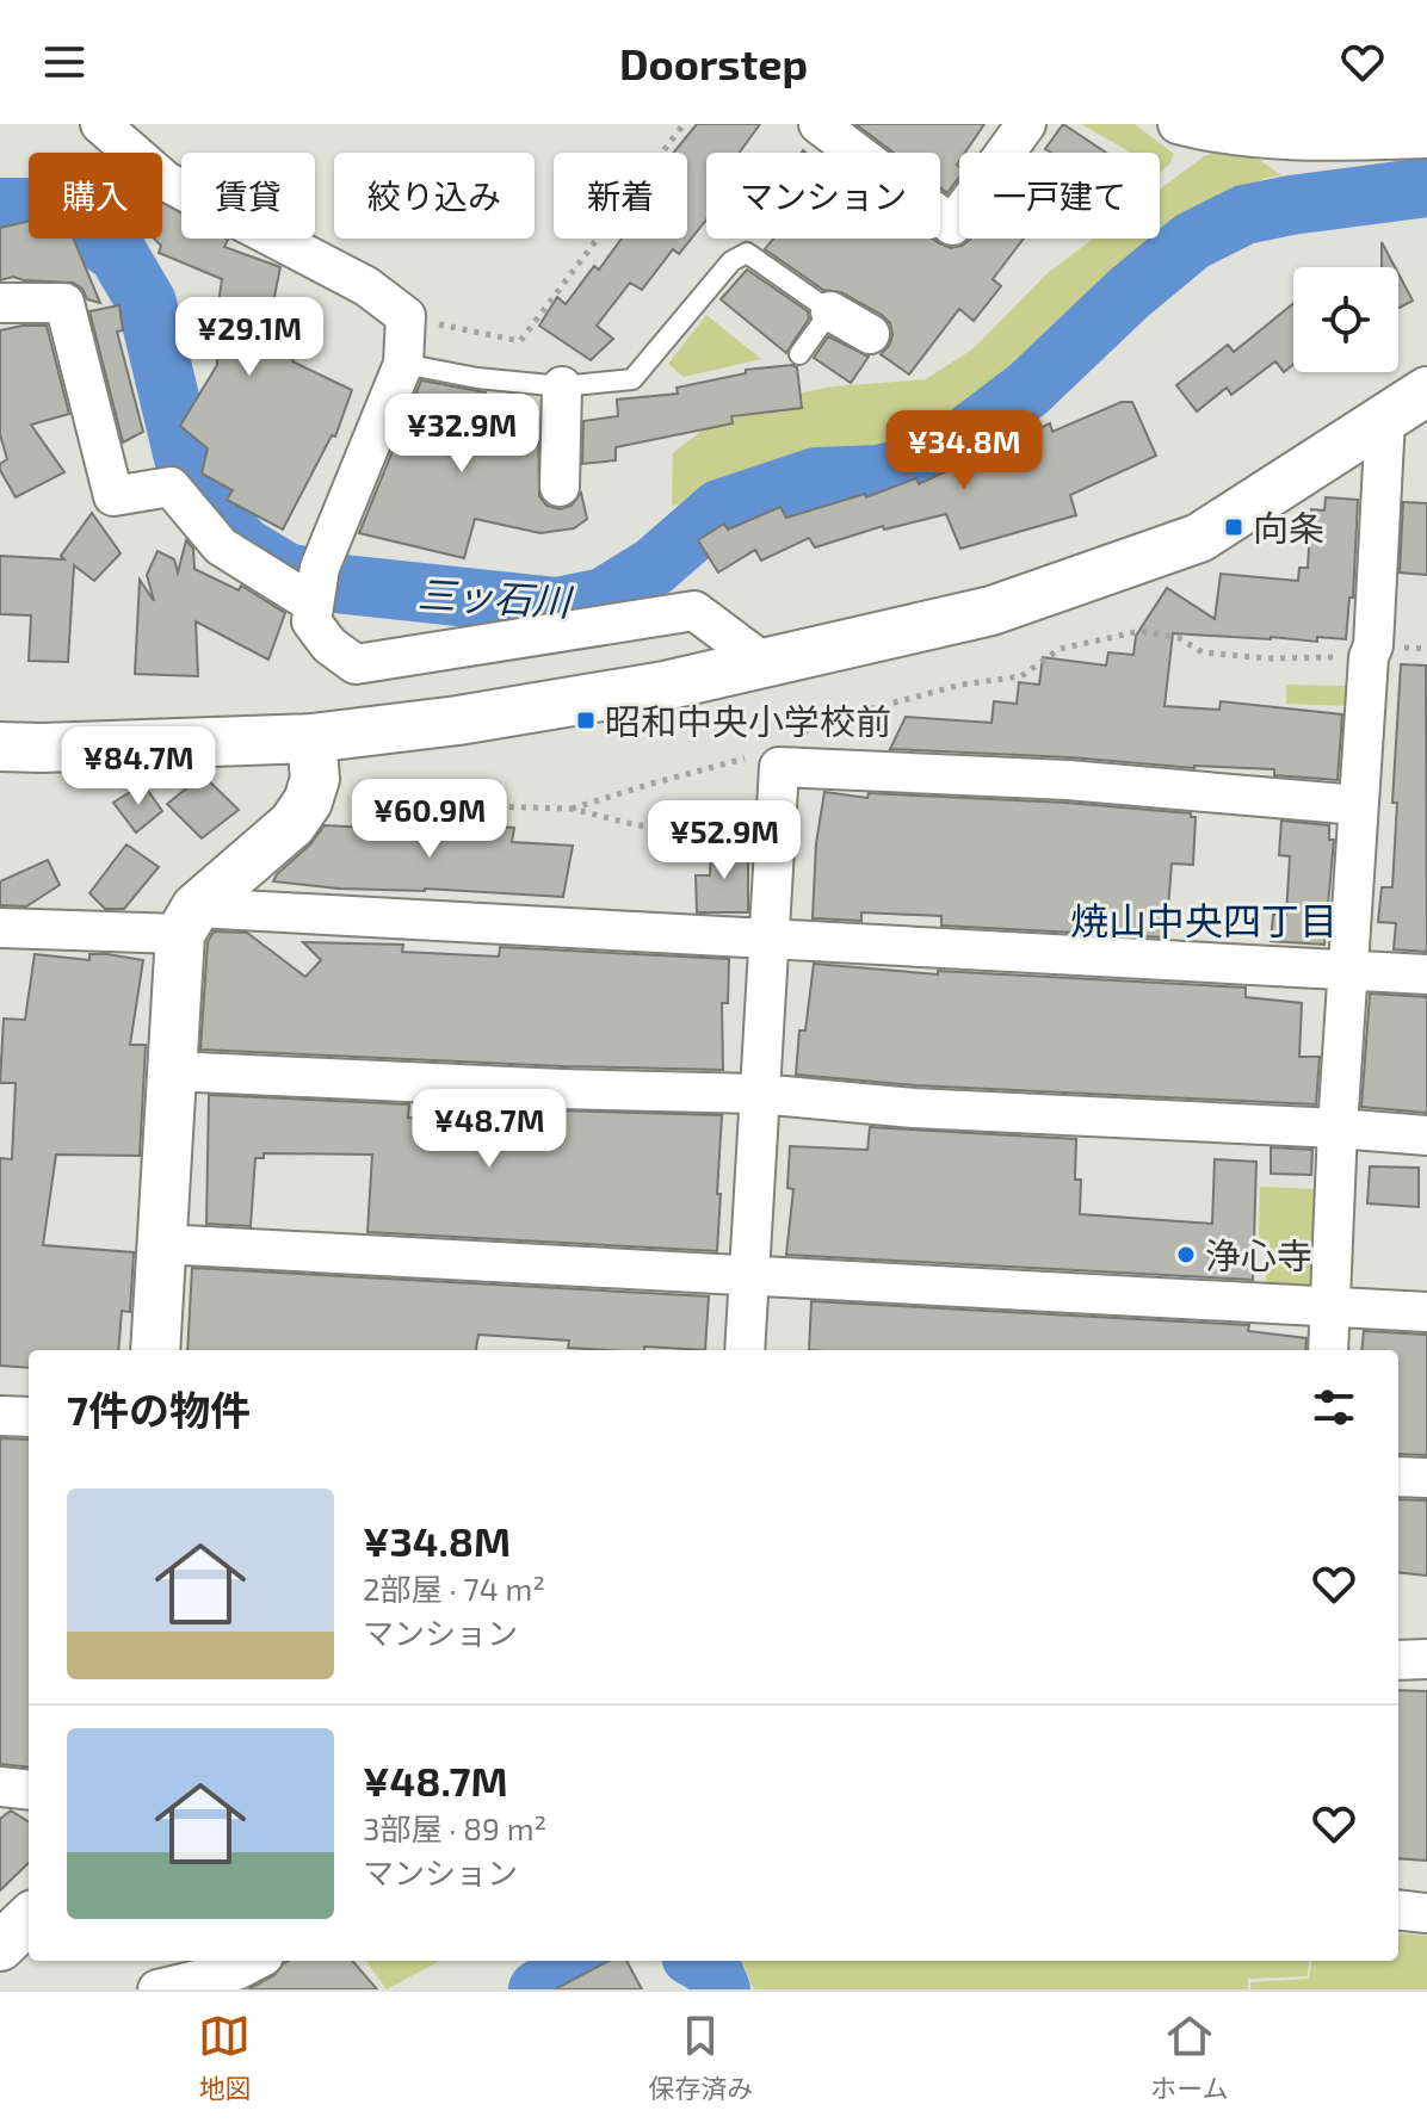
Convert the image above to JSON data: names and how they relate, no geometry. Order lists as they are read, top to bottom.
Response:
{
  "districts": ["焼山中央四丁目"],
  "water": ["三ッ石川"],
  "places": {
    "transit": ["向条", "昭和中央小学校前"],
    "other": ["浄心寺"]
  },
  "page": {
    "header": "Doorstep",
    "chip": [
      "購入",
      "賃貸",
      "絞り込み",
      "新着",
      "マンション",
      "一戸建て"
    ],
    "price": [
      "¥29.1M",
      "¥32.9M",
      "¥34.8M",
      "¥84.7M",
      "¥60.9M",
      "¥52.9M",
      "¥48.7M"
    ],
    "heading": "7件の物件",
    "list": [
      {
        "name": "¥34.8M",
        "note": "2部屋 · 74 m² · マンション"
      },
      {
        "name": "¥48.7M",
        "note": "3部屋 · 89 m² · マンション"
      }
    ],
    "tabs": ["地図", "保存済み", "ホーム"]
  }
}
